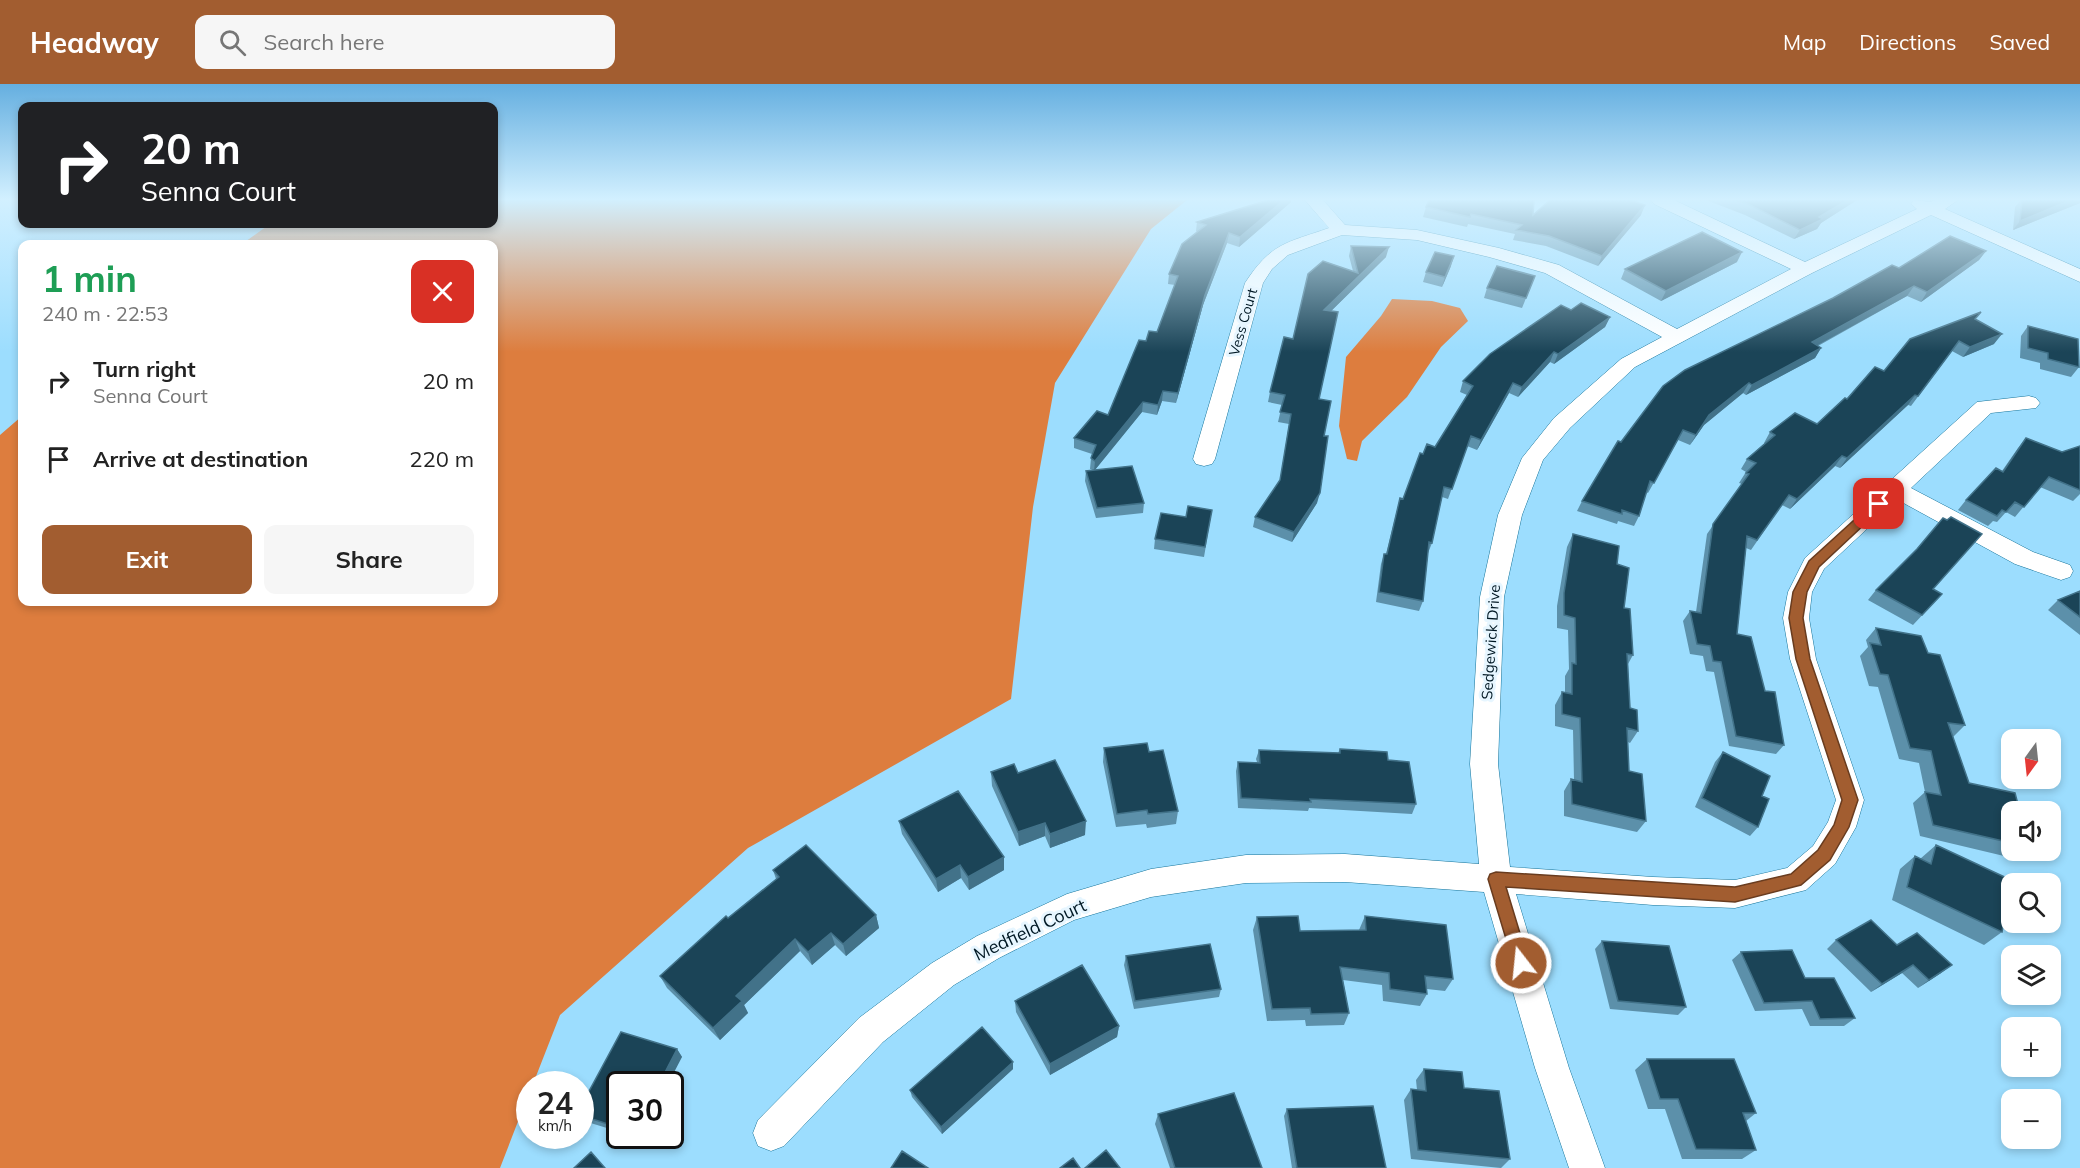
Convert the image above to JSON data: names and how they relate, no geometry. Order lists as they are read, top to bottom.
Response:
{
  "streets": {
    "street": ["Vess Court", "Sedgewick Drive", "Medfield Court"]
  },
  "crossings": [
    ["Vess Court", "Sedgewick Drive"],
    ["Sedgewick Drive", "Medfield Court"]
  ],
  "north": "bottom",
  "page": {
    "header": "Headway",
    "search": "Search here",
    "nav": ["Map", "Directions", "Saved"],
    "turn": ["20 m", "Senna Court"],
    "heading": ["1 min", "240 m · 22:53"],
    "list": [
      {
        "name": "Turn right",
        "note": "Senna Court",
        "value": "20 m"
      },
      {
        "name": "Arrive at destination",
        "value": "220 m"
      }
    ],
    "buttons": ["Exit", "Share"],
    "map_buttons": ["+", "−"],
    "speed": "24 km/h",
    "limit": "30"
  }
}
